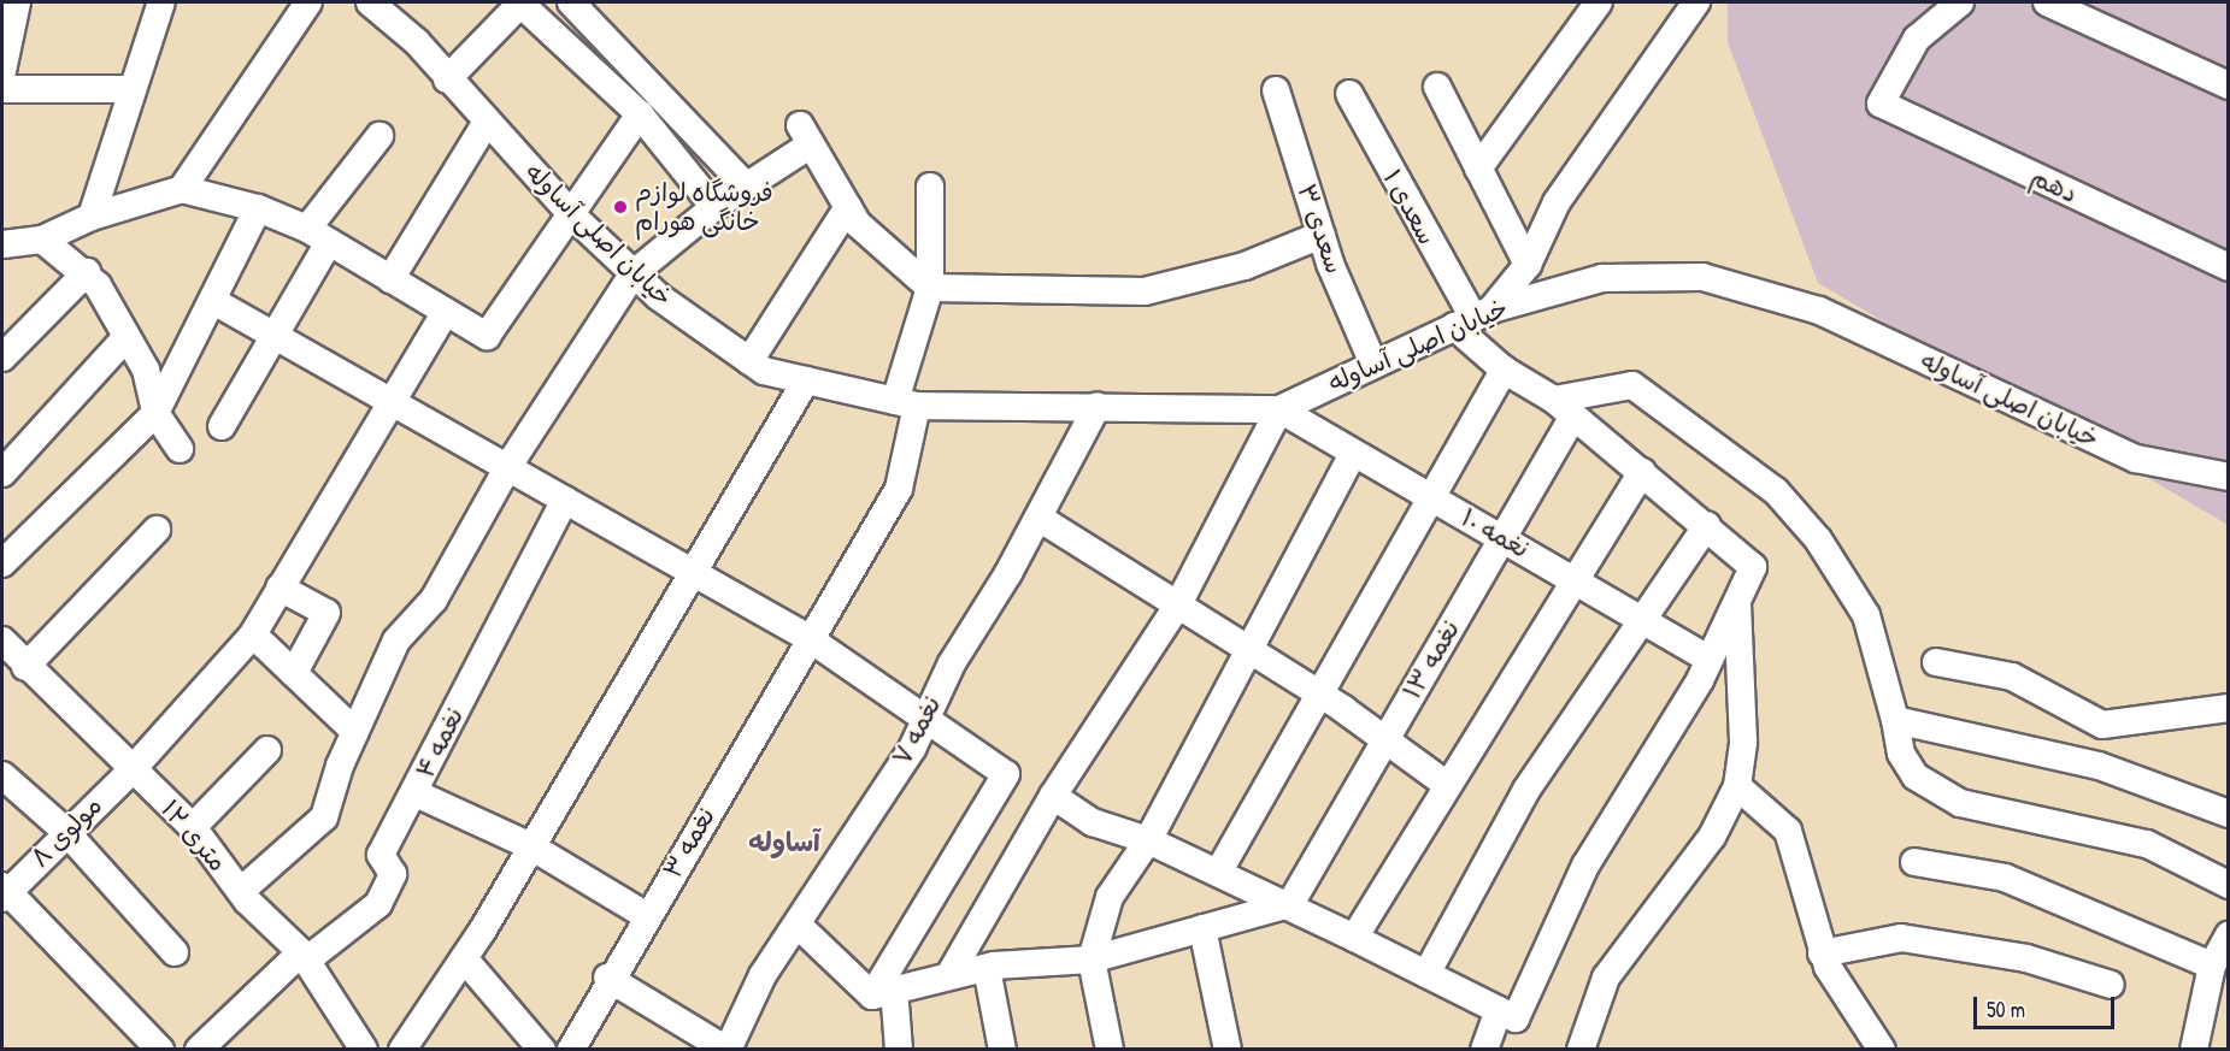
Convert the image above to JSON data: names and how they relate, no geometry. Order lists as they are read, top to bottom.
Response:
{
  "streets": {
    "street": [
      "دهم",
      "سعدی ۱",
      "سعدی ۳",
      "خیابان اصلی آساوله",
      "نغمه ۱۰",
      "نغمه ۱۳",
      "نغمه ۷",
      "نغمه ۴",
      "مولوی ۸",
      "۱۲ متری",
      "نغمه ۳"
    ]
  },
  "crossings": [
    ["سعدی ۱", "خیابان اصلی آساوله"],
    ["سعدی ۱", "نغمه ۱۳"],
    ["سعدی ۳", "خیابان اصلی آساوله"],
    ["خیابان اصلی آساوله", "نغمه ۱۰"],
    ["خیابان اصلی آساوله", "نغمه ۷"],
    ["نغمه ۱۰", "نغمه ۱۳"],
    ["نغمه ۴", "۱۲ متری"],
    ["مولوی ۸", "۱۲ متری"]
  ],
  "districts": ["آساوله"],
  "places": ["فروشگاه لوازم خانگی هورام"],
  "scale_bar": "50 m"
}
